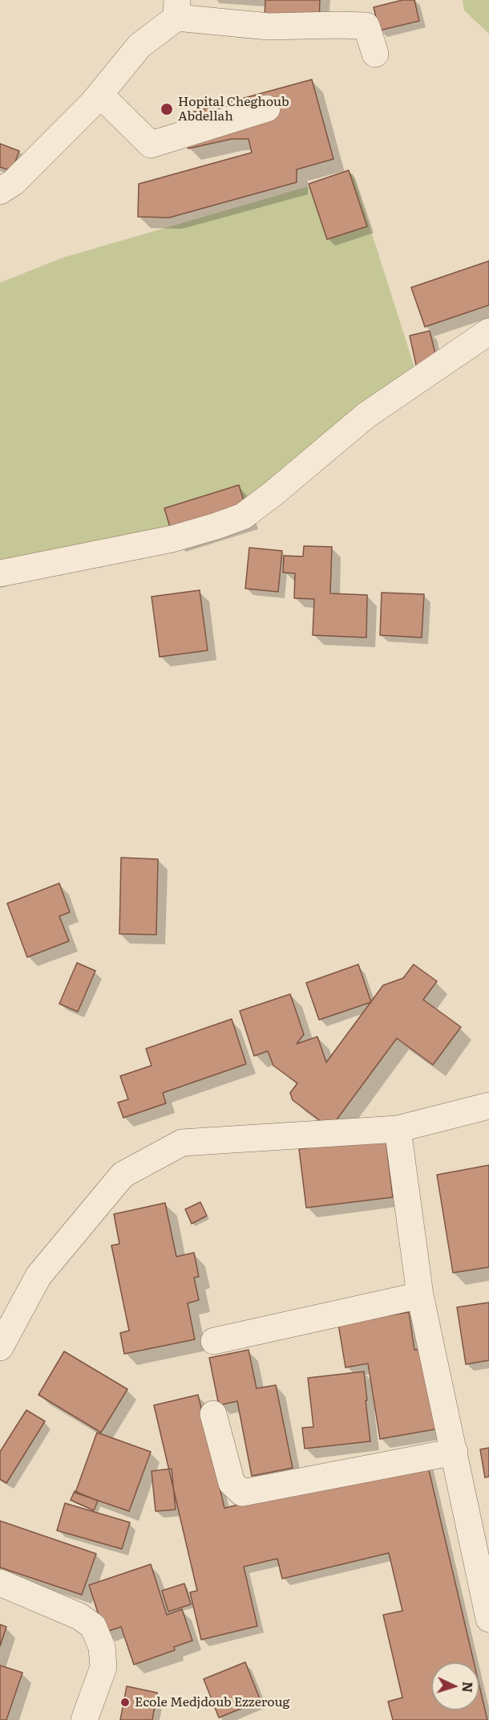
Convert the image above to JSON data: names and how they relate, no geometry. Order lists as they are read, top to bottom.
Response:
{
  "places": ["Hopital Cheghoub Abdellah", "Ecole Medjdoub Ezzeroug"],
  "north": "right"
}
